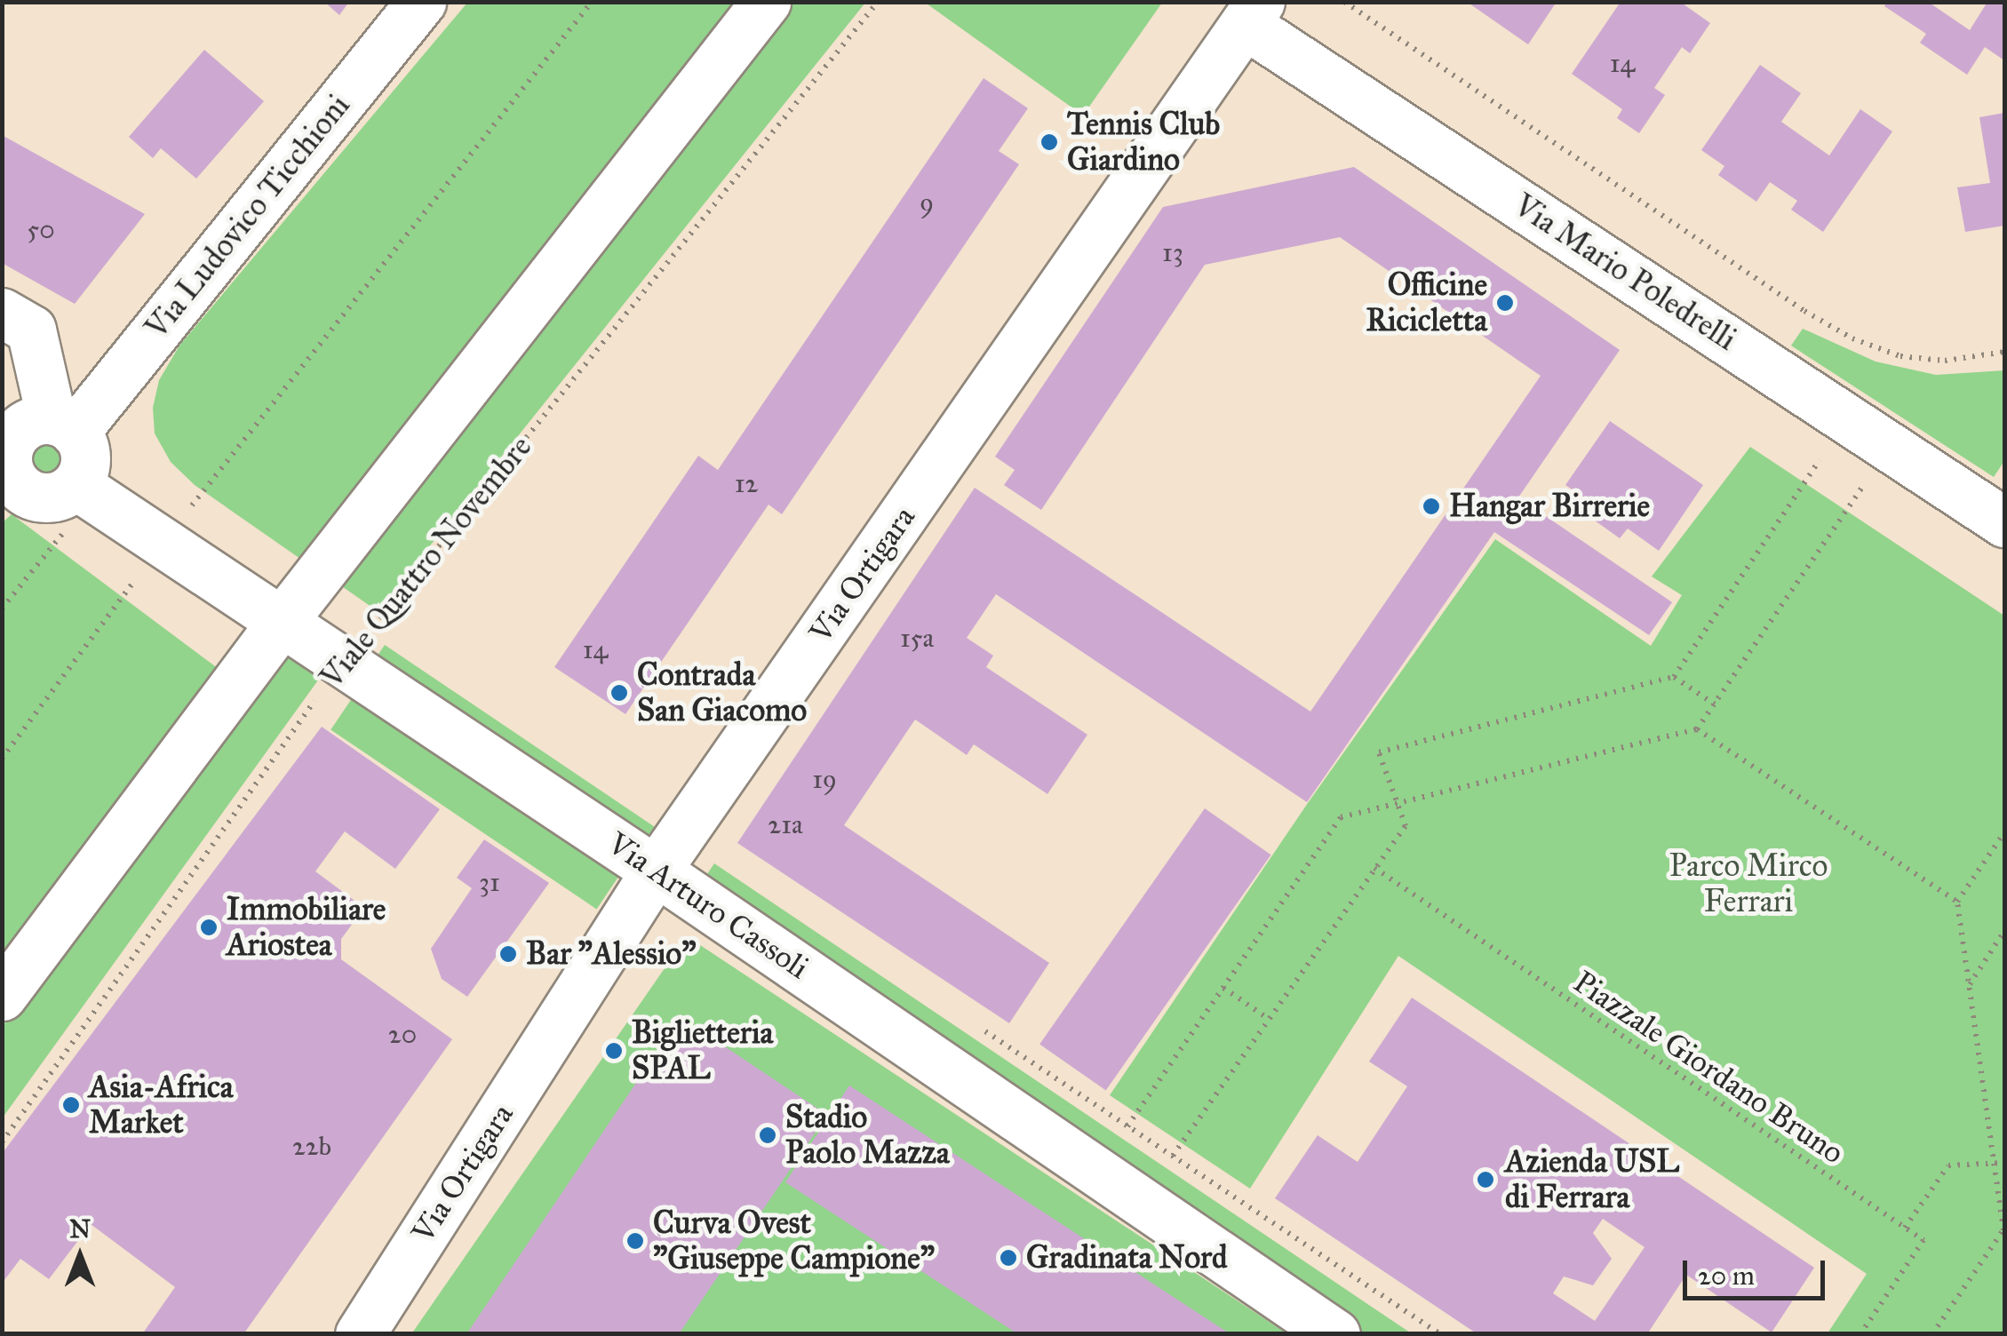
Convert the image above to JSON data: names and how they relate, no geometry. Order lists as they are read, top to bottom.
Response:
{
  "streets": {
    "street": [
      "Via Ludovico Ticchioni",
      "Via Mario Poledrelli",
      "Via Ortigara",
      "Via Arturo Cassoli"
    ],
    "path": ["Viale Quattro Novembre", "Piazzale Giordano Bruno"]
  },
  "crossings": [
    ["Via Ludovico Ticchioni", "Via Arturo Cassoli"],
    ["Via Mario Poledrelli", "Via Ortigara"],
    ["Viale Quattro Novembre", "Via Arturo Cassoli"],
    ["Via Ortigara", "Via Arturo Cassoli"]
  ],
  "parks": ["Parco Mirco Ferrari"],
  "places": [
    "Tennis Club Giardino",
    "Officine Ricicletta",
    "Hangar Birrerie",
    "Contrada San Giacomo",
    "Immobiliare Ariostea",
    "Bar \"Alessio\"",
    "Biglietteria SPAL",
    "Asia-Africa Market",
    "Stadio Paolo Mazza",
    "Azienda USL di Ferrara",
    "Curva Ovest \"Giuseppe Campione\"",
    "Gradinata Nord"
  ],
  "house_numbers": [
    "14",
    "9",
    "50",
    "13",
    "12",
    "15a",
    "14",
    "19",
    "21a",
    "31",
    "20",
    "22b"
  ],
  "scale_bar": "20 m",
  "north": "top"
}
